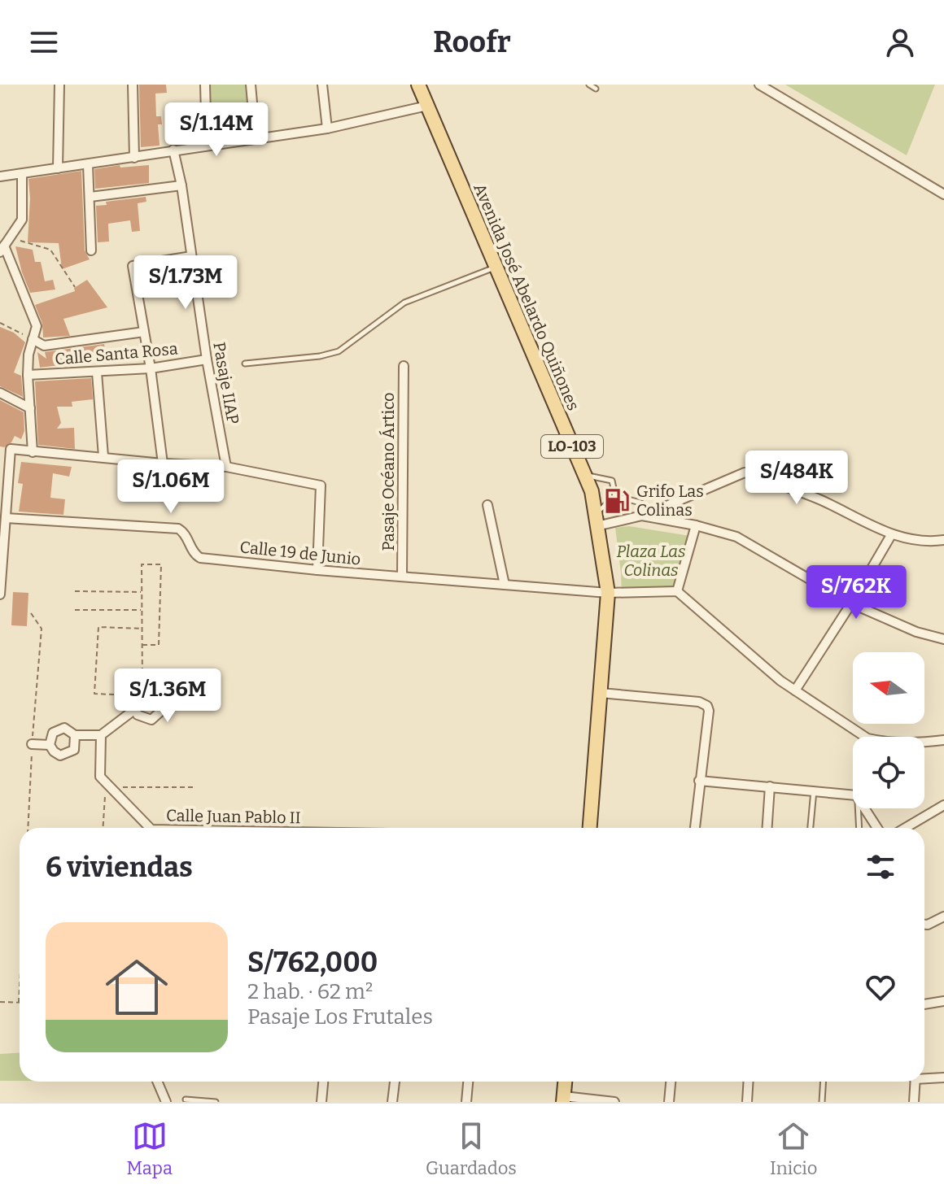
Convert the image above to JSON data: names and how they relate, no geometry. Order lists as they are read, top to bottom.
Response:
{
  "streets": {
    "main road": ["Avenida José Abelardo Quiñones", "LO-103"],
    "street": [
      "Calle Santa Rosa",
      "Pasaje IIAP",
      "Pasaje Océano Ártico",
      "Calle 19 de Junio",
      "Calle Juan Pablo II"
    ]
  },
  "crossings": [
    ["Avenida José Abelardo Quiñones", "Calle 19 de Junio"],
    ["Calle Santa Rosa", "Pasaje IIAP"],
    ["Pasaje Océano Ártico", "Calle 19 de Junio"]
  ],
  "parks": ["Plaza Las Colinas"],
  "places": {
    "fuel station": ["Grifo Las Colinas"]
  },
  "north": "left",
  "page": {
    "header": "Roofr",
    "price": [
      "S/1.14M",
      "S/1.73M",
      "S/484K",
      "S/1.06M",
      "S/762K",
      "S/1.36M"
    ],
    "heading": "6 viviendas",
    "list": [
      {
        "name": "S/762,000",
        "note": "2 hab. · 62 m² · Pasaje Los Frutales"
      }
    ],
    "tabs": ["Mapa", "Guardados", "Inicio"]
  }
}
